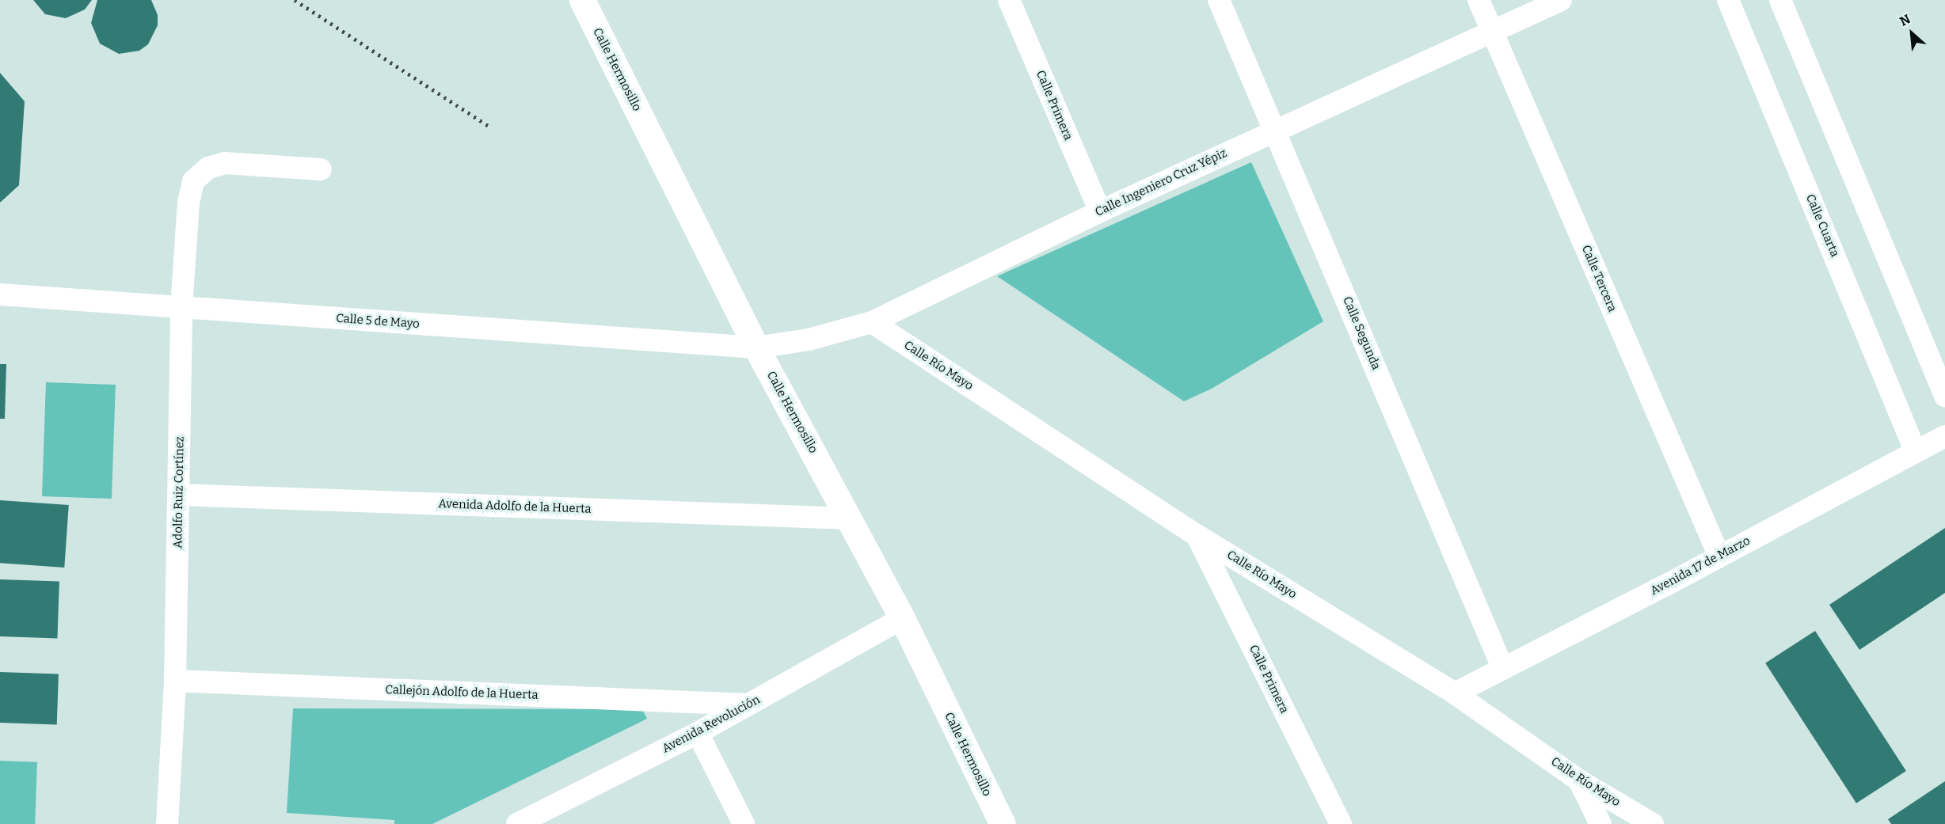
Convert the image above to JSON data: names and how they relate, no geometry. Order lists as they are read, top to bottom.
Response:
{
  "streets": {
    "street": [
      "Calle Hermosillo",
      "Calle Primera",
      "Calle Ingeniero Cruz Yépiz",
      "Calle Cuarta",
      "Calle Tercera",
      "Calle 5 de Mayo",
      "Calle Segunda",
      "Calle Río Mayo",
      "Adolfo Ruiz Cortínez",
      "Avenida Adolfo de la Huerta",
      "Avenida 17 de Marzo",
      "Callejón Adolfo de la Huerta",
      "Avenida Revolución"
    ]
  },
  "crossings": [
    ["Calle Hermosillo", "Calle Ingeniero Cruz Yépiz"],
    ["Calle Hermosillo", "Calle 5 de Mayo"],
    ["Calle Hermosillo", "Avenida Adolfo de la Huerta"],
    ["Calle Hermosillo", "Avenida Revolución"],
    ["Calle Primera", "Calle Ingeniero Cruz Yépiz"],
    ["Calle Primera", "Calle Río Mayo"],
    ["Calle Ingeniero Cruz Yépiz", "Calle Tercera"],
    ["Calle Ingeniero Cruz Yépiz", "Calle 5 de Mayo"],
    ["Calle Ingeniero Cruz Yépiz", "Calle Segunda"],
    ["Calle Ingeniero Cruz Yépiz", "Calle Río Mayo"],
    ["Calle Cuarta", "Avenida 17 de Marzo"],
    ["Calle Tercera", "Avenida 17 de Marzo"],
    ["Calle 5 de Mayo", "Adolfo Ruiz Cortínez"],
    ["Calle Segunda", "Avenida 17 de Marzo"],
    ["Calle Río Mayo", "Avenida 17 de Marzo"],
    ["Adolfo Ruiz Cortínez", "Avenida Adolfo de la Huerta"],
    ["Adolfo Ruiz Cortínez", "Callejón Adolfo de la Huerta"],
    ["Callejón Adolfo de la Huerta", "Avenida Revolución"]
  ],
  "north": "top left"
}
